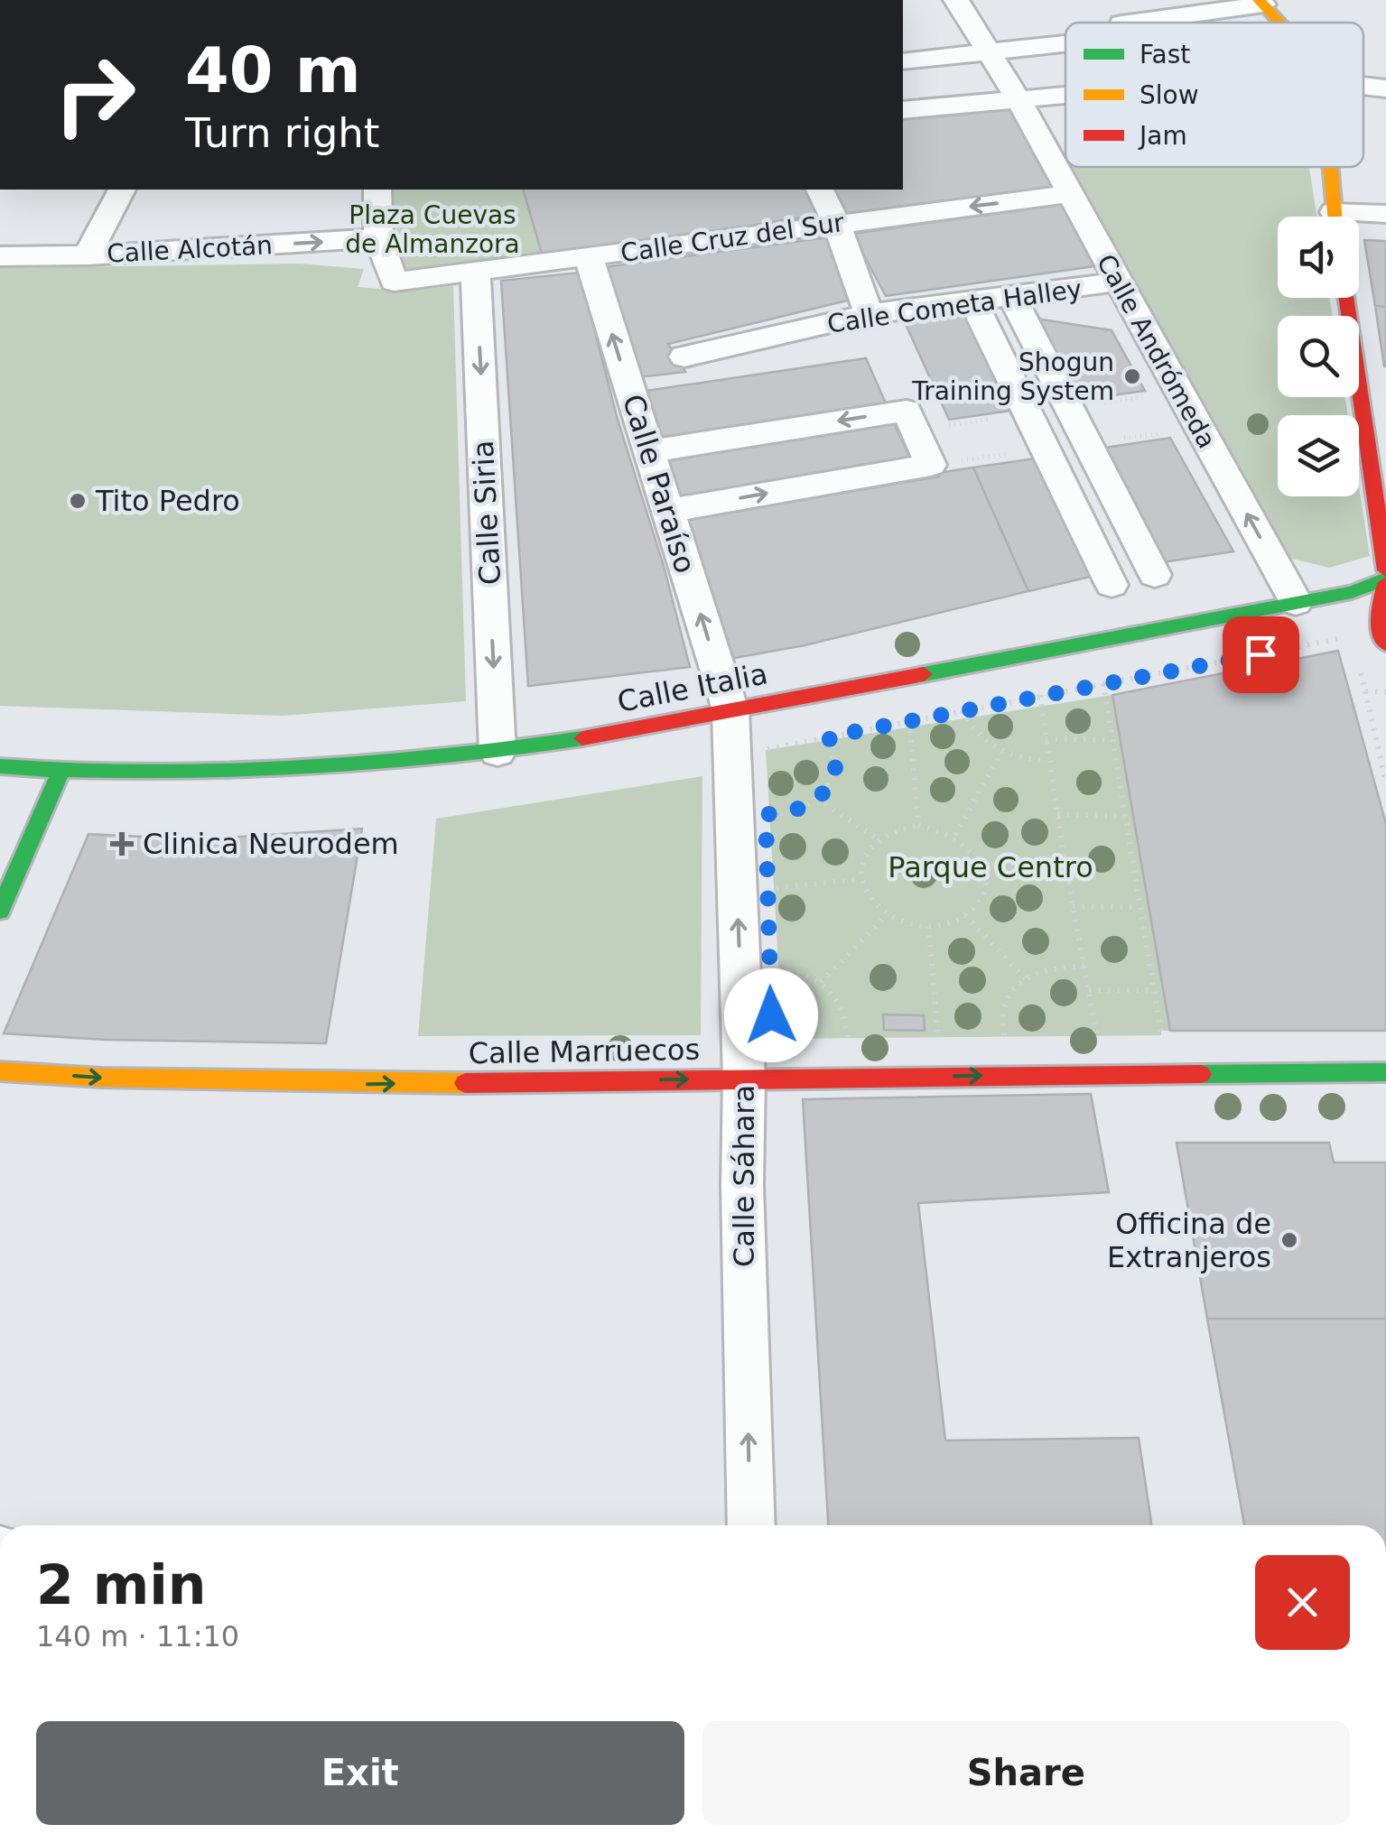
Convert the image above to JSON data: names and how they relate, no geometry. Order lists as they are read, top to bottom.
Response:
{
  "streets": {
    "street": [
      "Calle Cruz del Sur",
      "Calle Alcotán",
      "Calle Cometa Halley",
      "Calle Andrómeda",
      "Calle Paraíso",
      "Calle Siria",
      "Calle Italia",
      "Calle Marruecos",
      "Calle Sáhara"
    ]
  },
  "crossings": [
    ["Calle Cruz del Sur", "Calle Alcotán"],
    ["Calle Cruz del Sur", "Calle Andrómeda"],
    ["Calle Cruz del Sur", "Calle Paraíso"],
    ["Calle Cruz del Sur", "Calle Siria"],
    ["Calle Cometa Halley", "Calle Andrómeda"],
    ["Calle Andrómeda", "Calle Italia"],
    ["Calle Paraíso", "Calle Italia"],
    ["Calle Paraíso", "Calle Sáhara"],
    ["Calle Siria", "Calle Italia"],
    ["Calle Italia", "Calle Sáhara"],
    ["Calle Marruecos", "Calle Sáhara"]
  ],
  "one_way": [
    "Calle Alcotán",
    "Calle Siria",
    "Calle Marruecos",
    "Calle Sáhara"
  ],
  "parks": ["Plaza Cuevas de Almanzora", "Parque Centro"],
  "places": {
    "other": ["Shogun Training System", "Tito Pedro", "Officina de Extranjeros"],
    "health": ["Clinica Neurodem"]
  },
  "legend": ["Fast", "Slow", "Jam"],
  "page": {
    "turn": ["40 m", "Turn right"],
    "heading": ["2 min", "140 m · 11:10"],
    "buttons": ["Exit", "Share"]
  }
}
